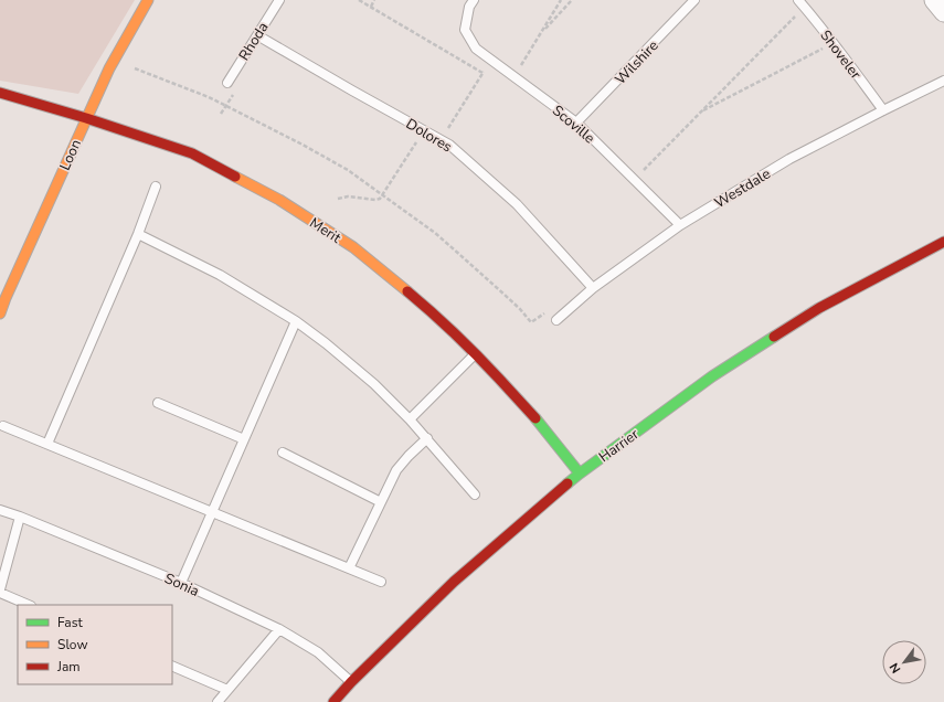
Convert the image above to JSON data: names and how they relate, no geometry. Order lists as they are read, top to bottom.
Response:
{
  "streets": {
    "street": ["Loon", "Merit", "Harrier"],
    "lane": [
      "Rhoda",
      "Shoveler",
      "Wilshire",
      "Scoville",
      "Dolores",
      "Westdale",
      "Sonia"
    ]
  },
  "crossings": [
    ["Rhoda", "Dolores"],
    ["Shoveler", "Westdale"],
    ["Wilshire", "Scoville"],
    ["Scoville", "Westdale"],
    ["Dolores", "Westdale"],
    ["Loon", "Merit"],
    ["Merit", "Harrier"],
    ["Harrier", "Sonia"]
  ],
  "legend": ["Fast", "Slow", "Jam"],
  "north": "bottom left"
}
